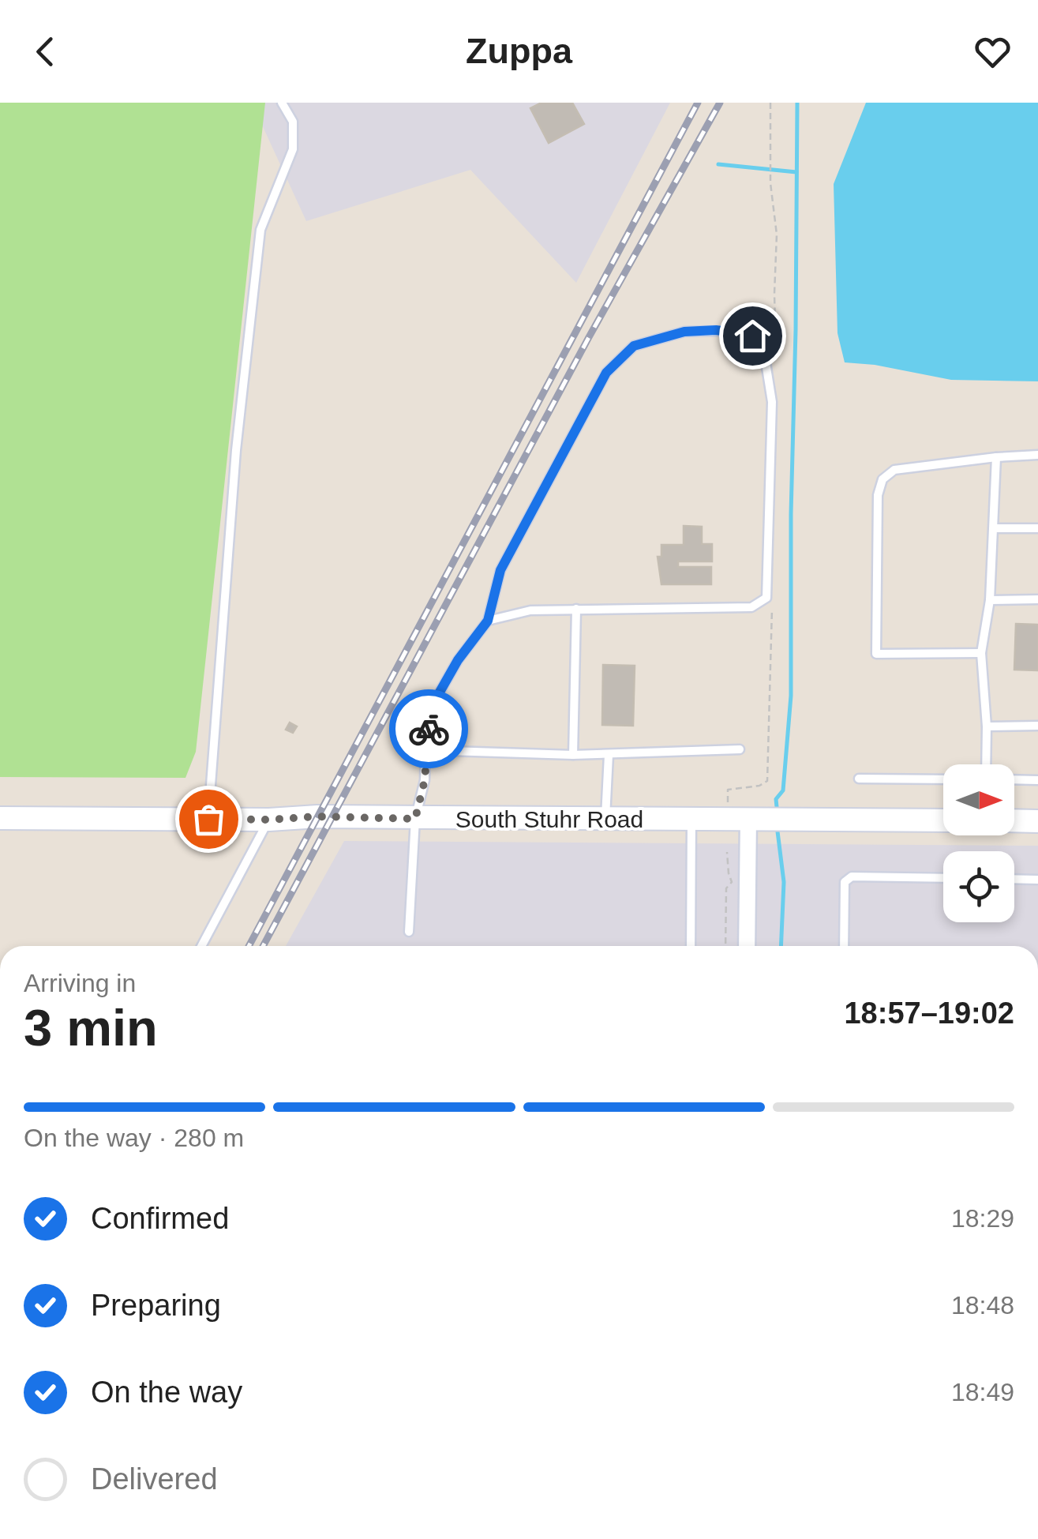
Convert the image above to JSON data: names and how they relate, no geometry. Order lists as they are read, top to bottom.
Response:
{
  "streets": {
    "main road": ["South Stuhr Road"]
  },
  "north": "right",
  "page": {
    "header": "Zuppa",
    "heading": ["3 min", "Arriving in", "18:57–19:02"],
    "bar": "On the way · 280 m",
    "list": [
      ["Confirmed", "18:29"],
      ["Preparing", "18:48"],
      ["On the way", "18:49"],
      "Delivered"
    ]
  }
}
